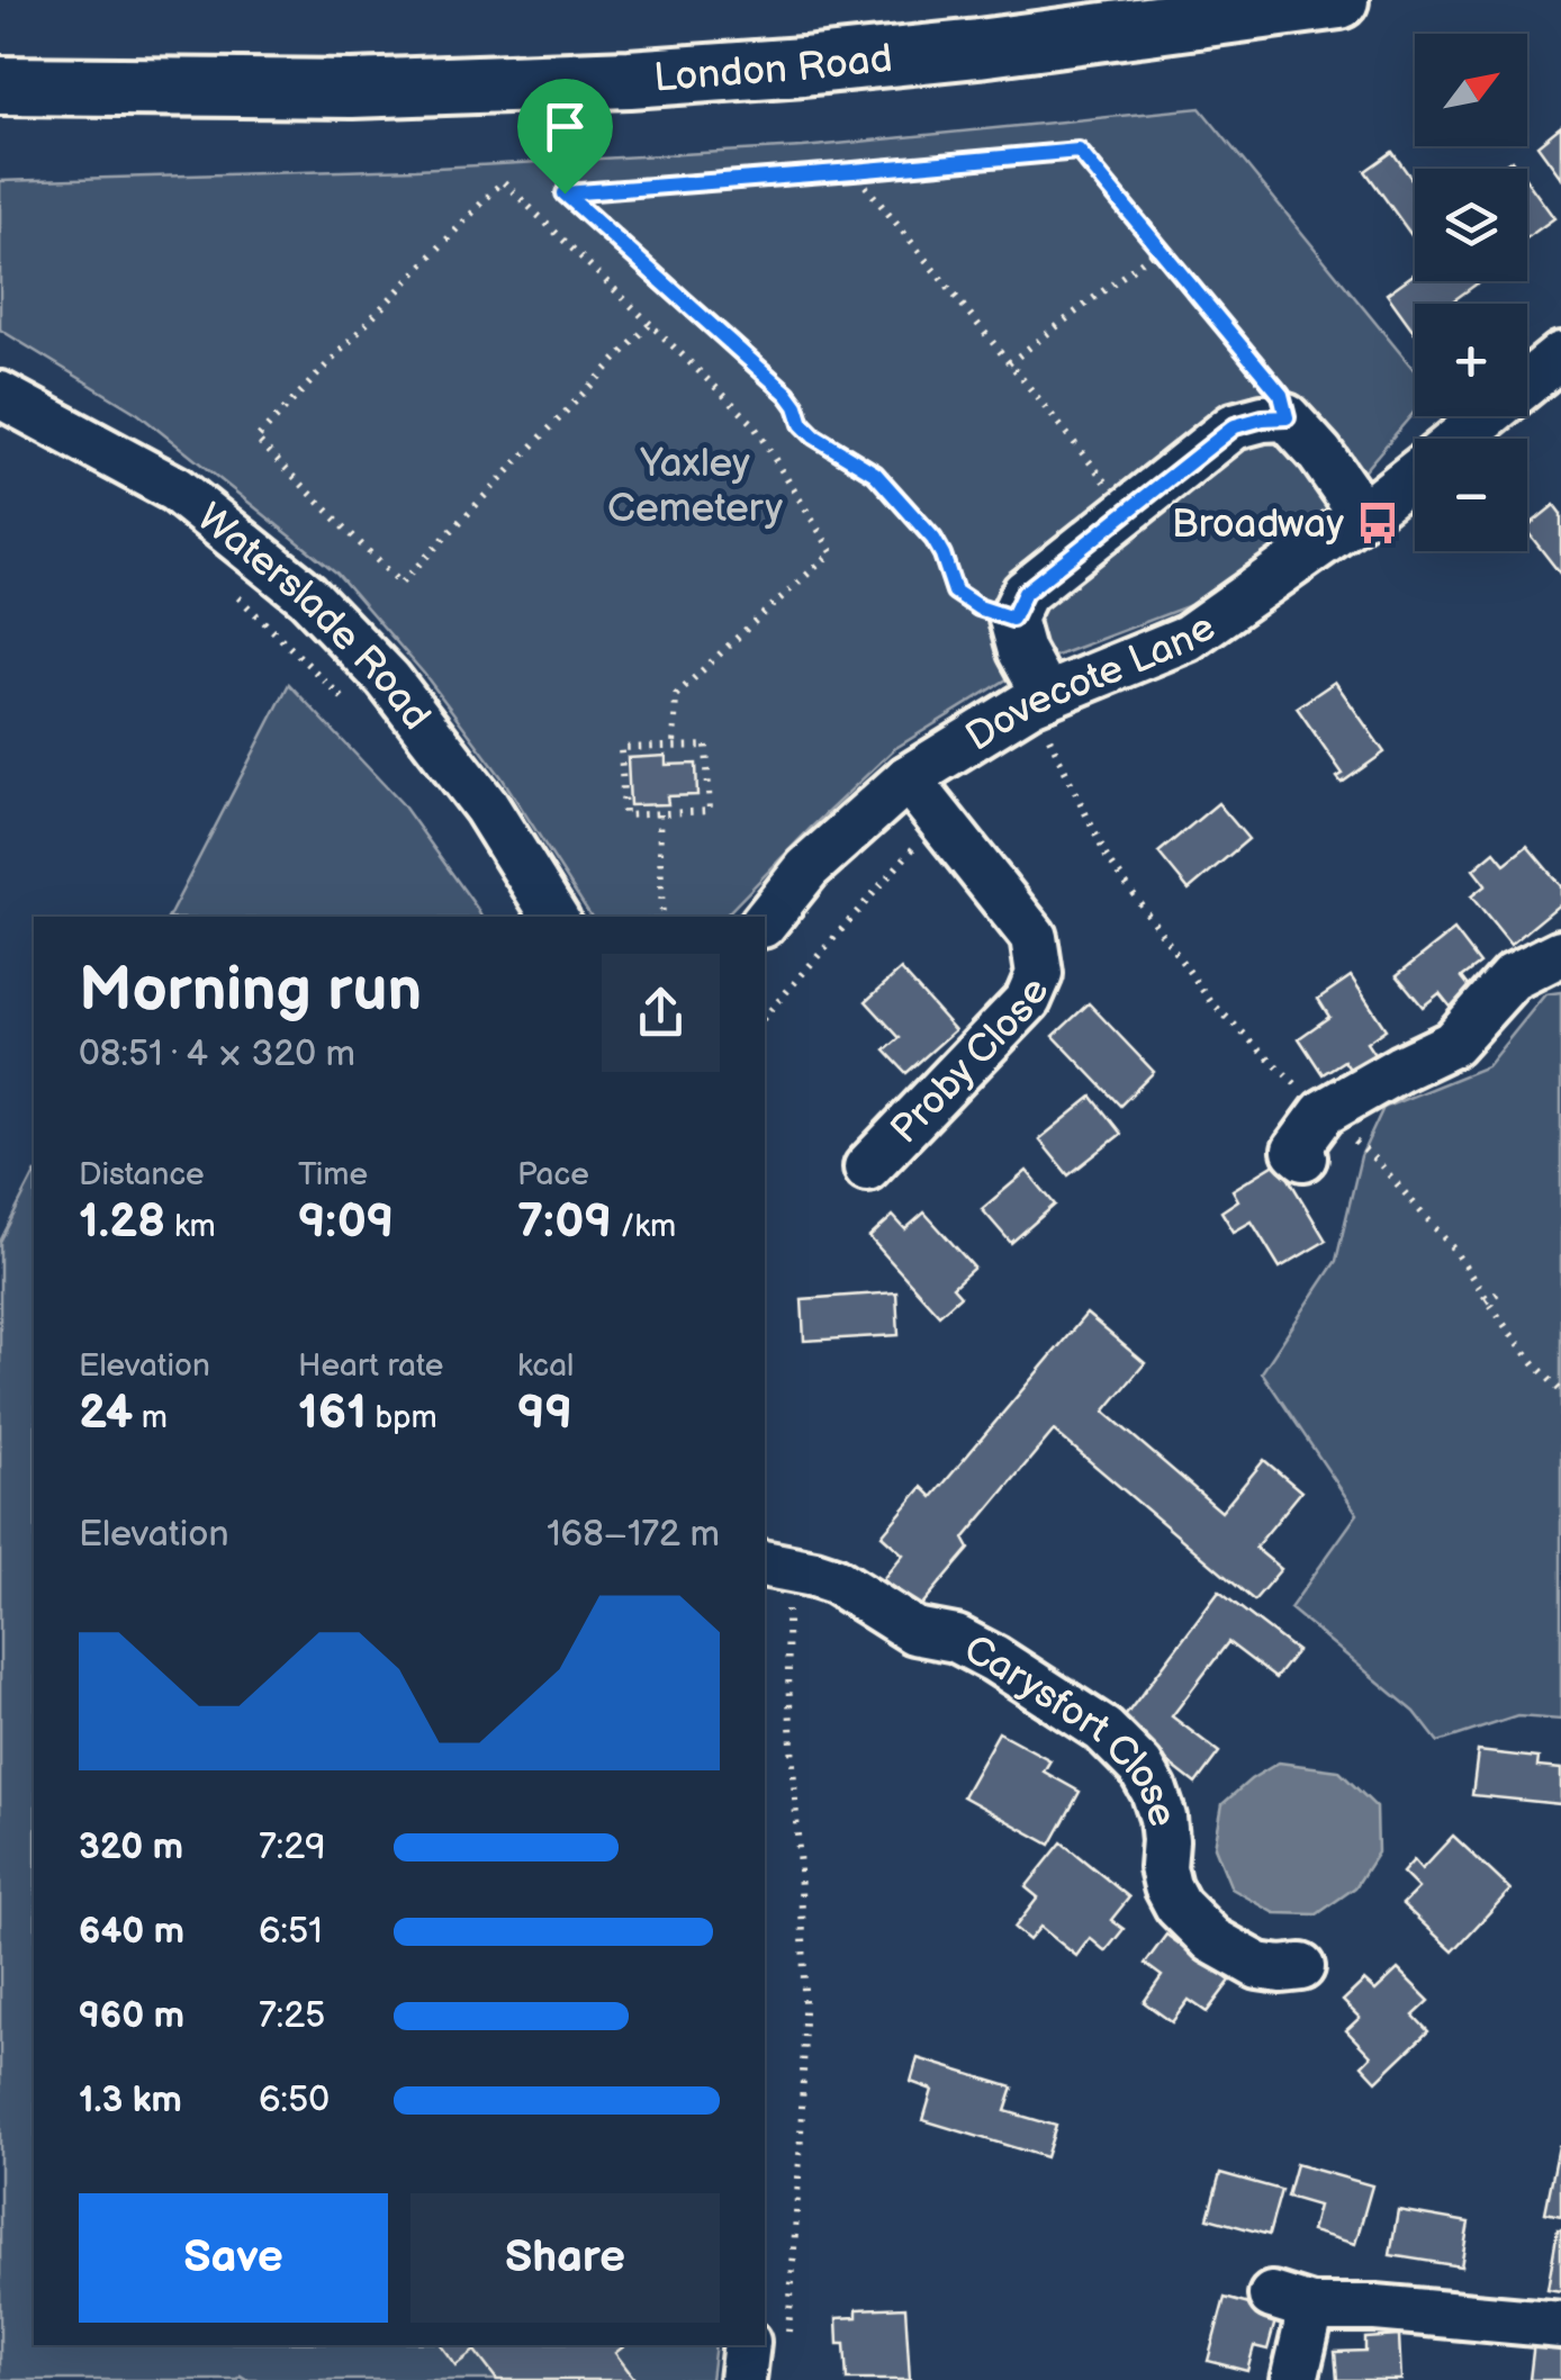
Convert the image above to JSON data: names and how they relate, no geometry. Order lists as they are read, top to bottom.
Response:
{
  "streets": {
    "main road": ["London Road"],
    "street": [
      "Waterslade Road",
      "Dovecote Lane",
      "Proby Close",
      "Carysfort Close"
    ]
  },
  "crossings": [
    ["Dovecote Lane", "Proby Close"]
  ],
  "parks": ["Yaxley Cemetery"],
  "places": {
    "bus stop": ["Broadway"]
  },
  "north": "top right",
  "page": {
    "map_buttons": ["+", "−"],
    "heading": ["Morning run", "08:51 · 4 × 320 m"],
    "stats": [
      ["Distance", "1.28 km"],
      ["Time", "9:09"],
      ["Pace", "7:09 /km"],
      ["Elevation", "24 m"],
      ["Heart rate", "161 bpm"],
      ["kcal", "99"]
    ],
    "chart": ["Elevation", "168–172 m"],
    "list": [
      {
        "name": "320 m",
        "note": "7:29"
      },
      {
        "name": "640 m",
        "note": "6:51"
      },
      {
        "name": "960 m",
        "note": "7:25"
      },
      {
        "name": "1.3 km",
        "note": "6:50"
      }
    ],
    "buttons": ["Save", "Share"]
  }
}
